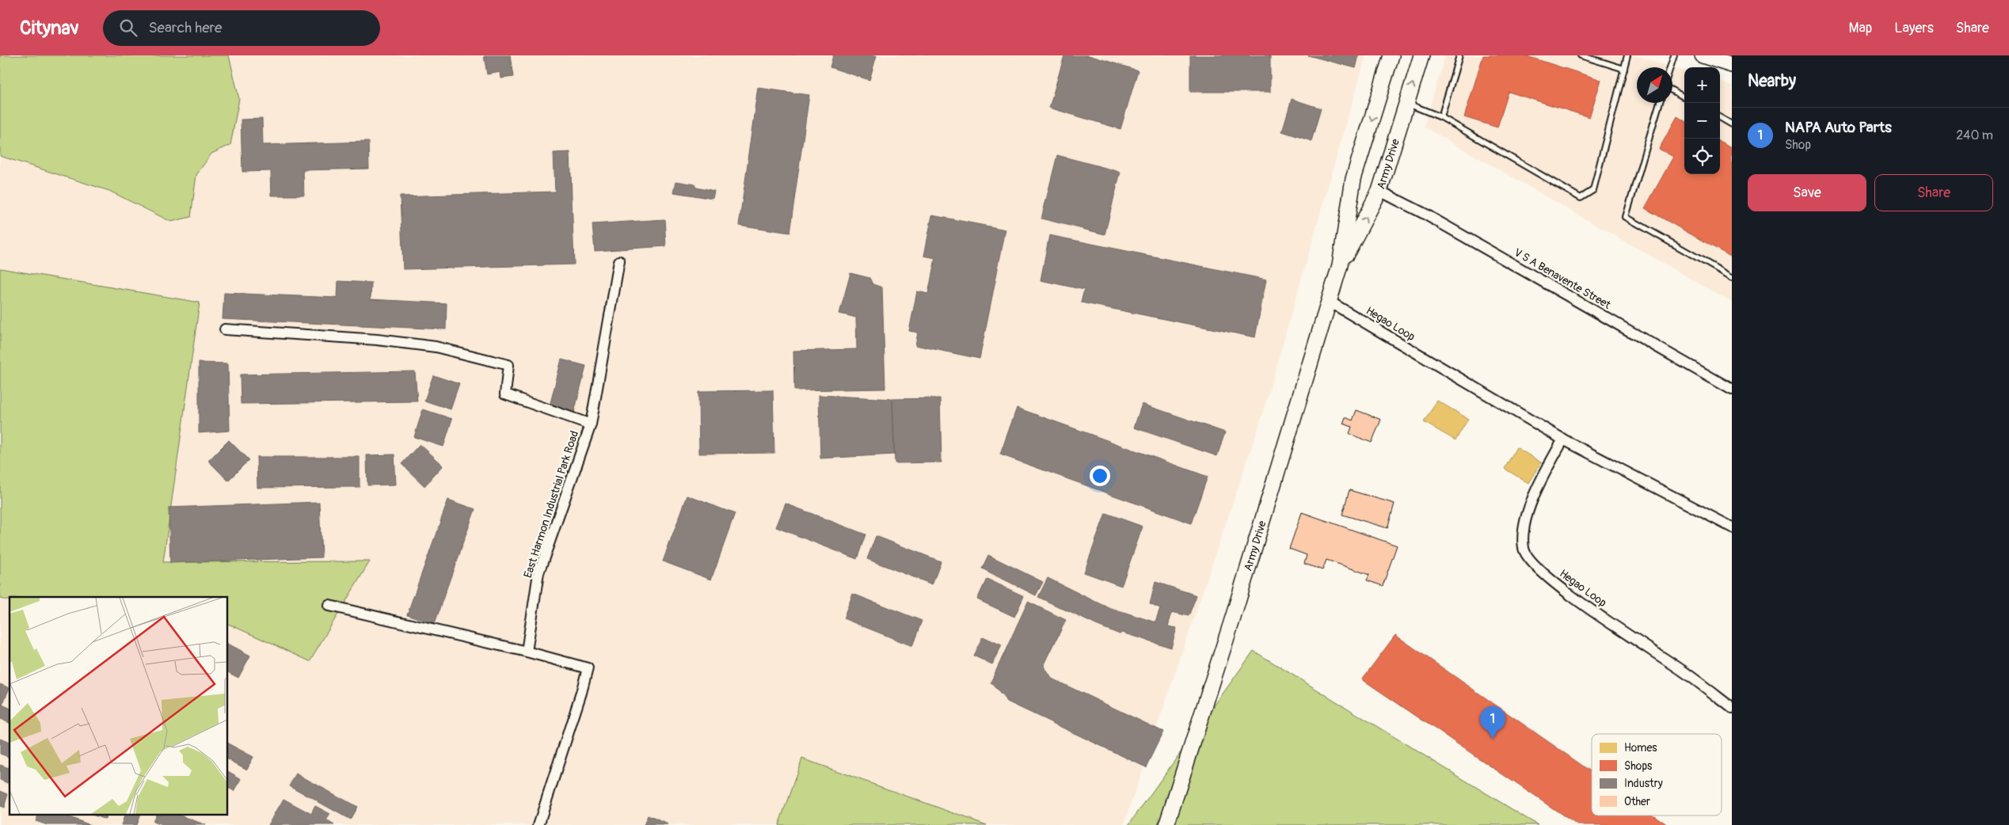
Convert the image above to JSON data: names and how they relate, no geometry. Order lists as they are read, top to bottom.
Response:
{
  "streets": {
    "main road": ["Army Drive"],
    "street": ["V S A Benavente Street", "Hegao Loop", "East Harmon Industrial Park Road"]
  },
  "crossings": [
    ["Army Drive", "V S A Benavente Street"],
    ["Army Drive", "Hegao Loop"]
  ],
  "legend": [
    "Homes",
    "Shops",
    "Industry",
    "Other"
  ],
  "north": "top right",
  "page": {
    "header": "Citynav",
    "search": "Search here",
    "nav": ["Map", "Layers", "Share"],
    "heading": "Nearby",
    "map_buttons": ["+", "−"],
    "list": [
      {
        "mark": "1",
        "name": "NAPA Auto Parts",
        "note": "Shop",
        "value": "240 m"
      }
    ],
    "buttons": ["Save", "Share"],
    "pins": "1"
  }
}
